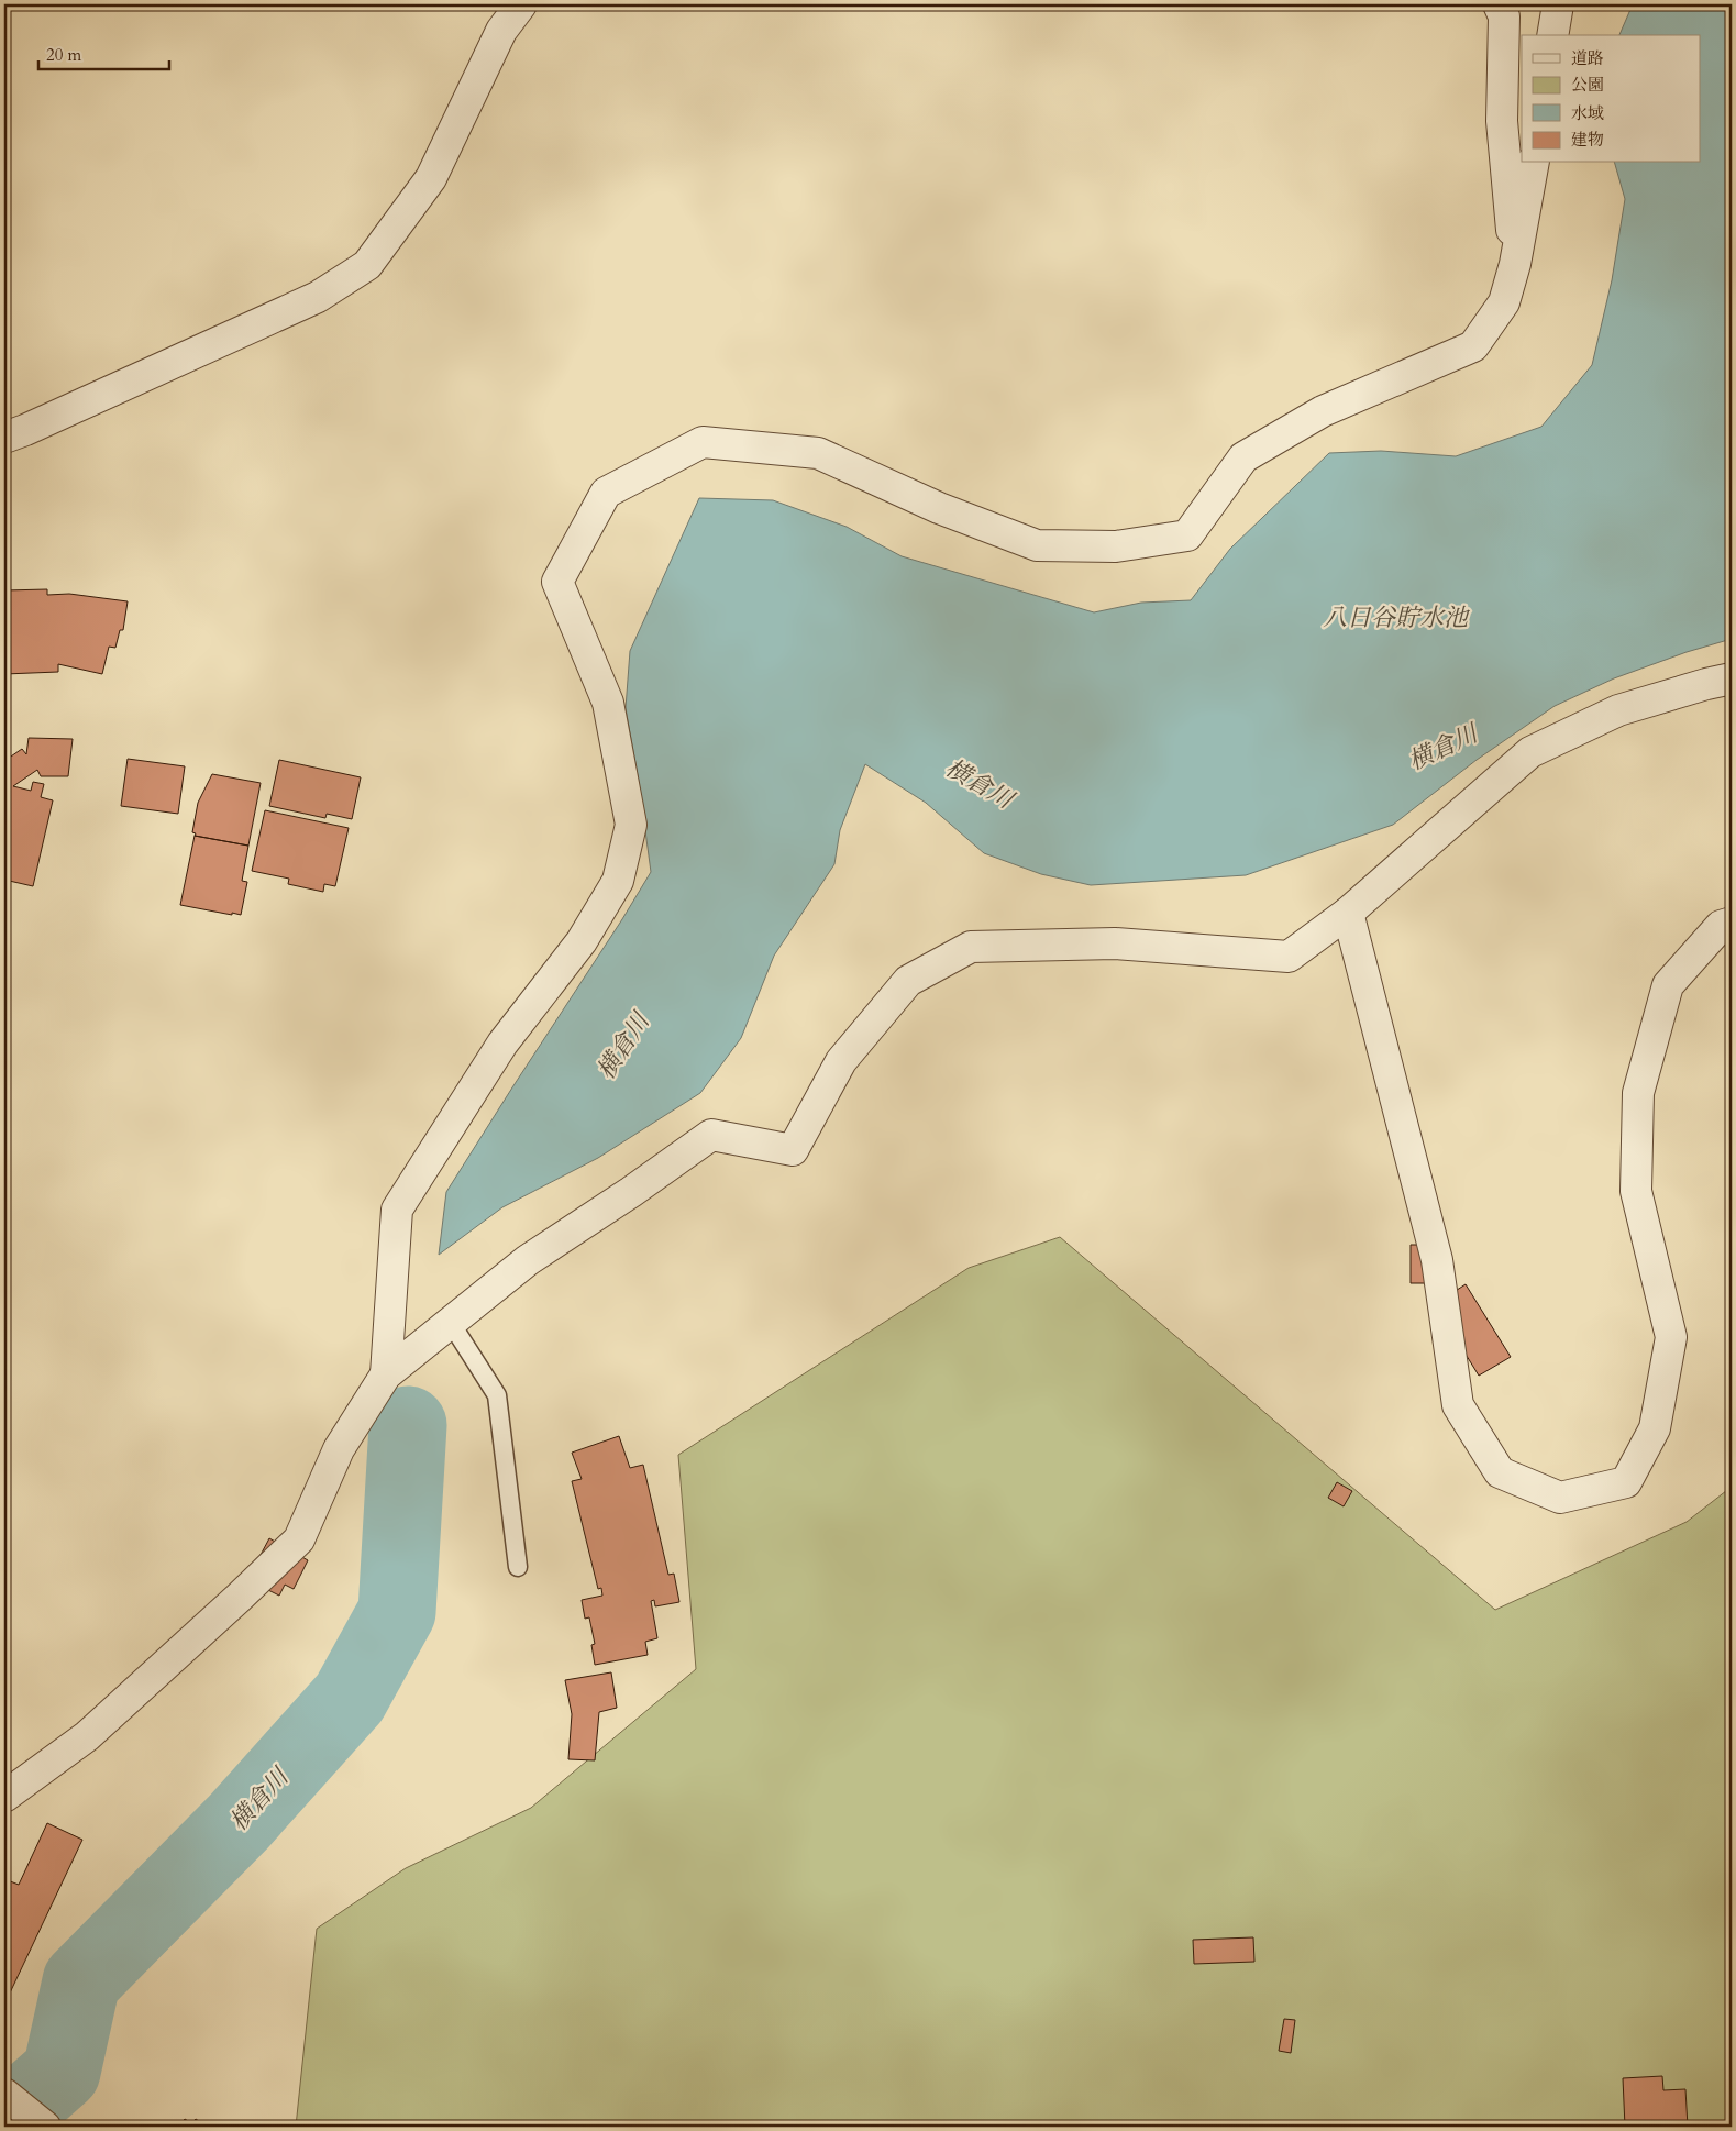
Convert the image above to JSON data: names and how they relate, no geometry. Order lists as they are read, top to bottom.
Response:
{
  "water": ["八日谷貯水池", "横倉川"],
  "legend": [
    "道路",
    "公園",
    "水域",
    "建物"
  ],
  "scale_bar": "20 m"
}
